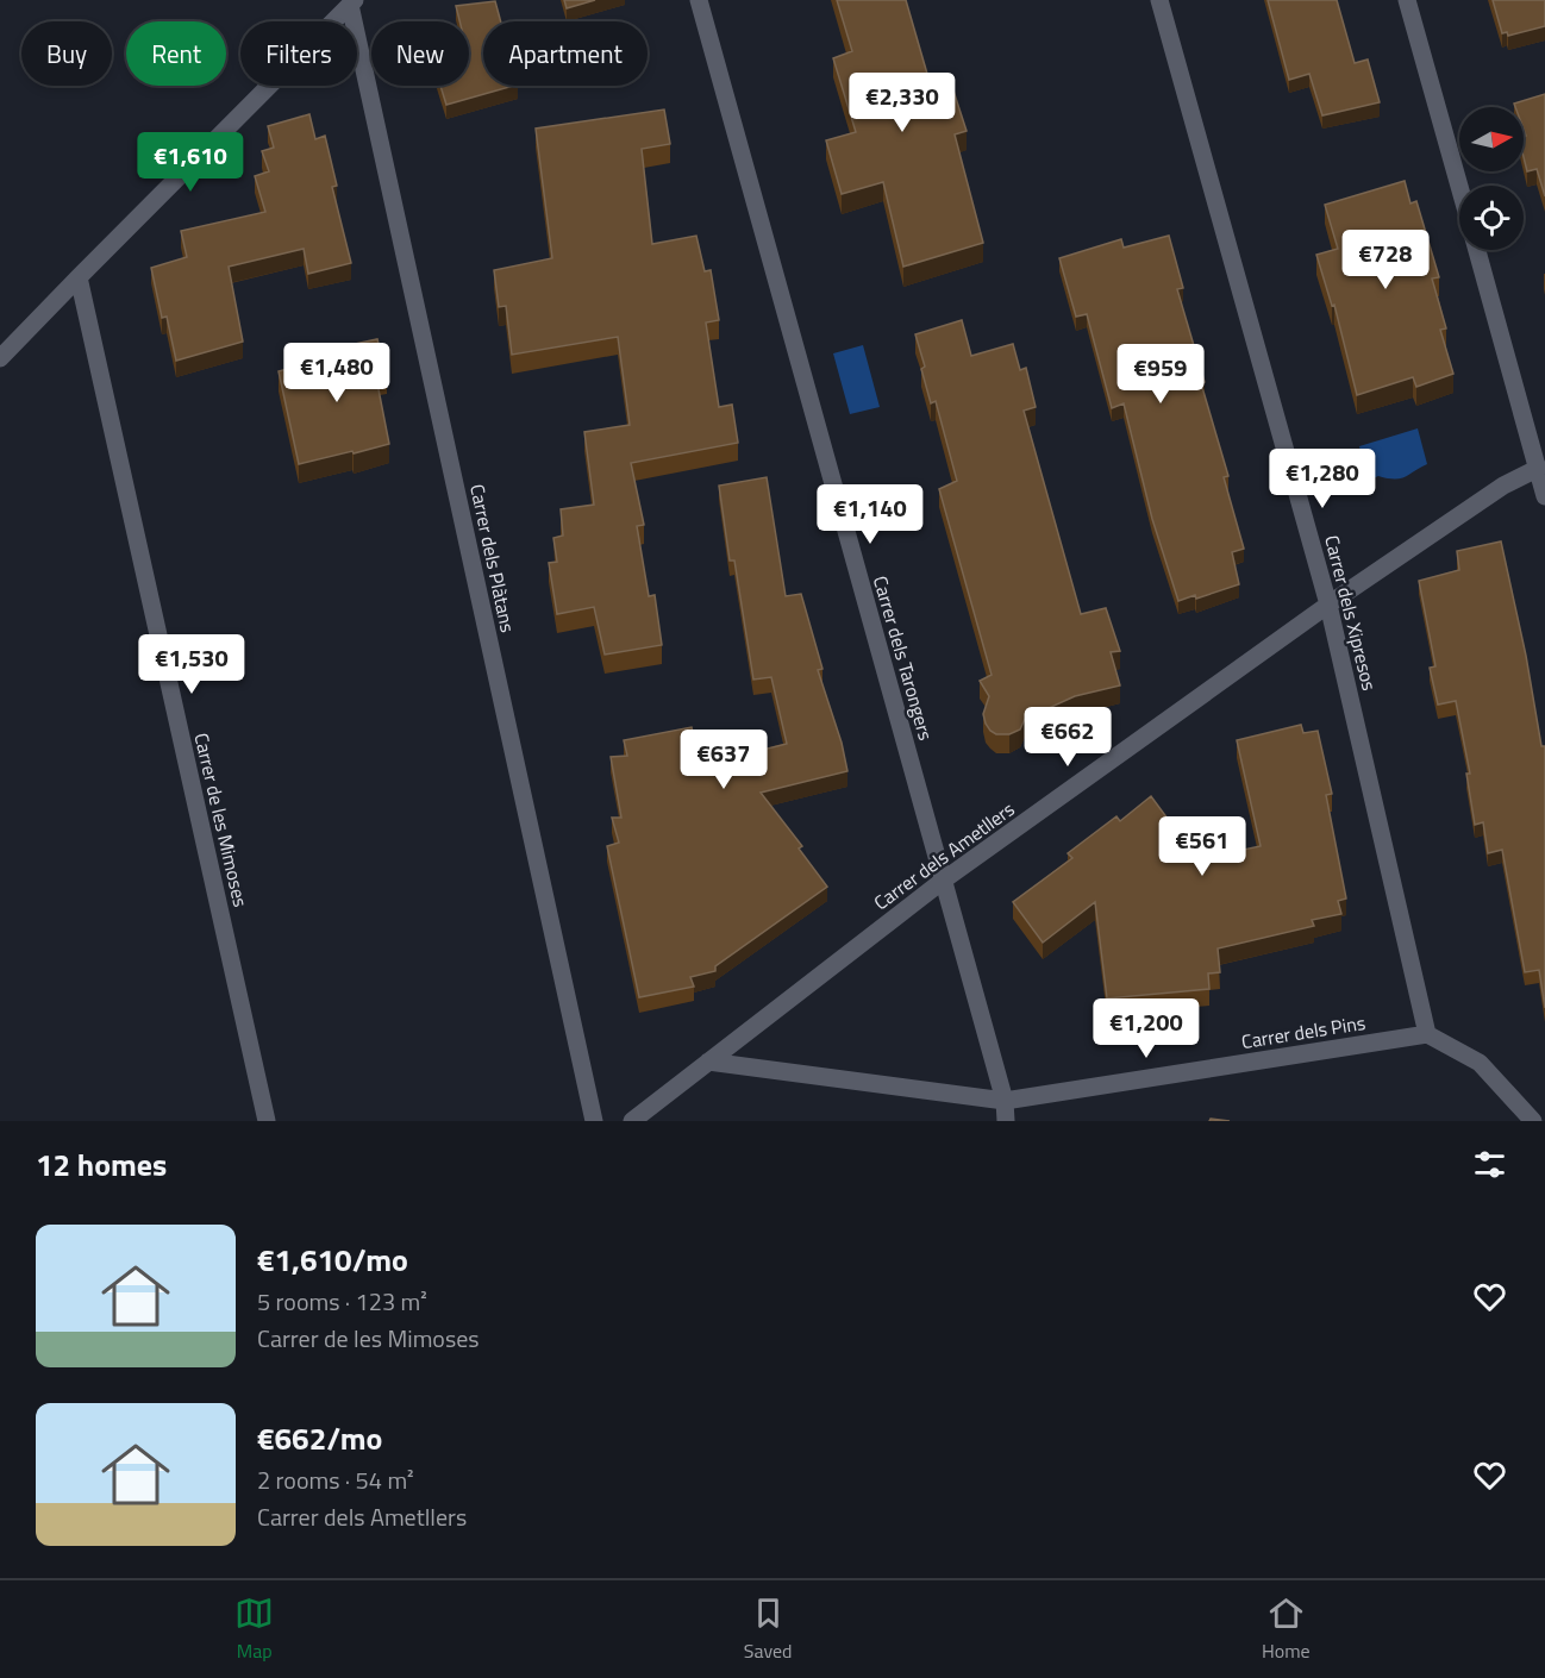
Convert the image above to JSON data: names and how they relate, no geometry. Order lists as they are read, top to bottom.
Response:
{
  "streets": {
    "street": [
      "Carrer dels Plàtans",
      "Carrer dels Xipresos",
      "Carrer dels Tarongers",
      "Carrer de les Mimoses",
      "Carrer dels Ametllers",
      "Carrer dels Pins"
    ]
  },
  "crossings": [
    ["Carrer dels Xipresos", "Carrer dels Ametllers"],
    ["Carrer dels Xipresos", "Carrer dels Pins"],
    ["Carrer dels Tarongers", "Carrer dels Ametllers"],
    ["Carrer dels Tarongers", "Carrer dels Pins"],
    ["Carrer dels Ametllers", "Carrer dels Pins"]
  ],
  "north": "right",
  "page": {
    "chip": [
      "Buy",
      "Rent",
      "Filters",
      "New",
      "Apartment"
    ],
    "price": [
      "€2,330",
      "€1,610",
      "€728",
      "€1,480",
      "€959",
      "€1,280",
      "€1,140",
      "€1,530",
      "€662",
      "€637",
      "€561",
      "€1,200"
    ],
    "heading": "12 homes",
    "list": [
      {
        "name": "€1,610/mo",
        "note": "5 rooms · 123 m² · Carrer de les Mimoses"
      },
      {
        "name": "€662/mo",
        "note": "2 rooms · 54 m² · Carrer dels Ametllers"
      }
    ],
    "tabs": ["Map", "Saved", "Home"]
  }
}
